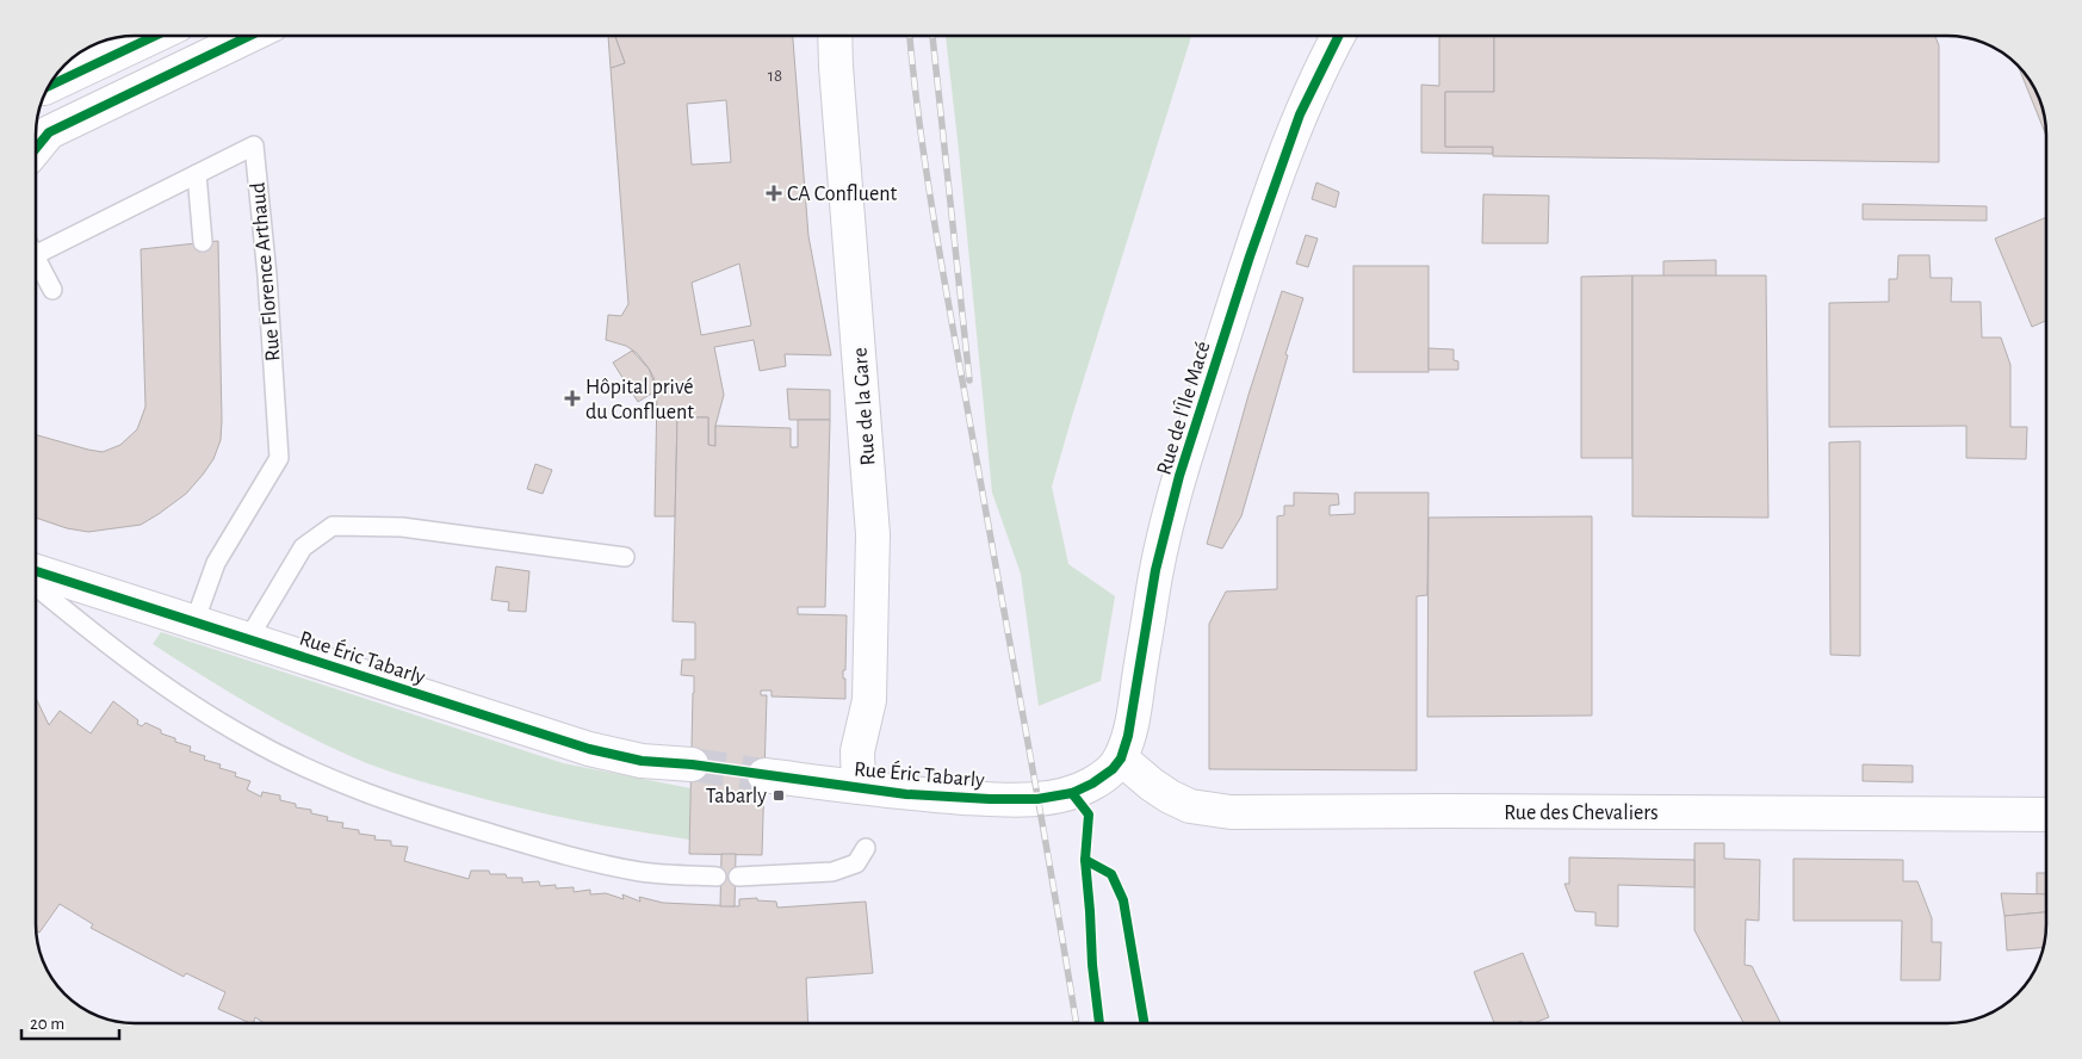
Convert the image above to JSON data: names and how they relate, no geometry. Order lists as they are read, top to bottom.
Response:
{
  "streets": {
    "street": [
      "Rue de la Gare",
      "Rue de l'Île Macé",
      "Rue Éric Tabarly",
      "Rue des Chevaliers"
    ],
    "lane": ["Rue Florence Arthaud"]
  },
  "crossings": [
    ["Rue Florence Arthaud", "Rue Éric Tabarly"],
    ["Rue de la Gare", "Rue Éric Tabarly"],
    ["Rue de l'Île Macé", "Rue Éric Tabarly"],
    ["Rue de l'Île Macé", "Rue des Chevaliers"],
    ["Rue Éric Tabarly", "Rue des Chevaliers"]
  ],
  "places": {
    "health": ["CA Confluent", "Hôpital privé du Confluent"],
    "transit": ["Tabarly"]
  },
  "house_numbers": ["18"],
  "scale_bar": "20 m"
}
